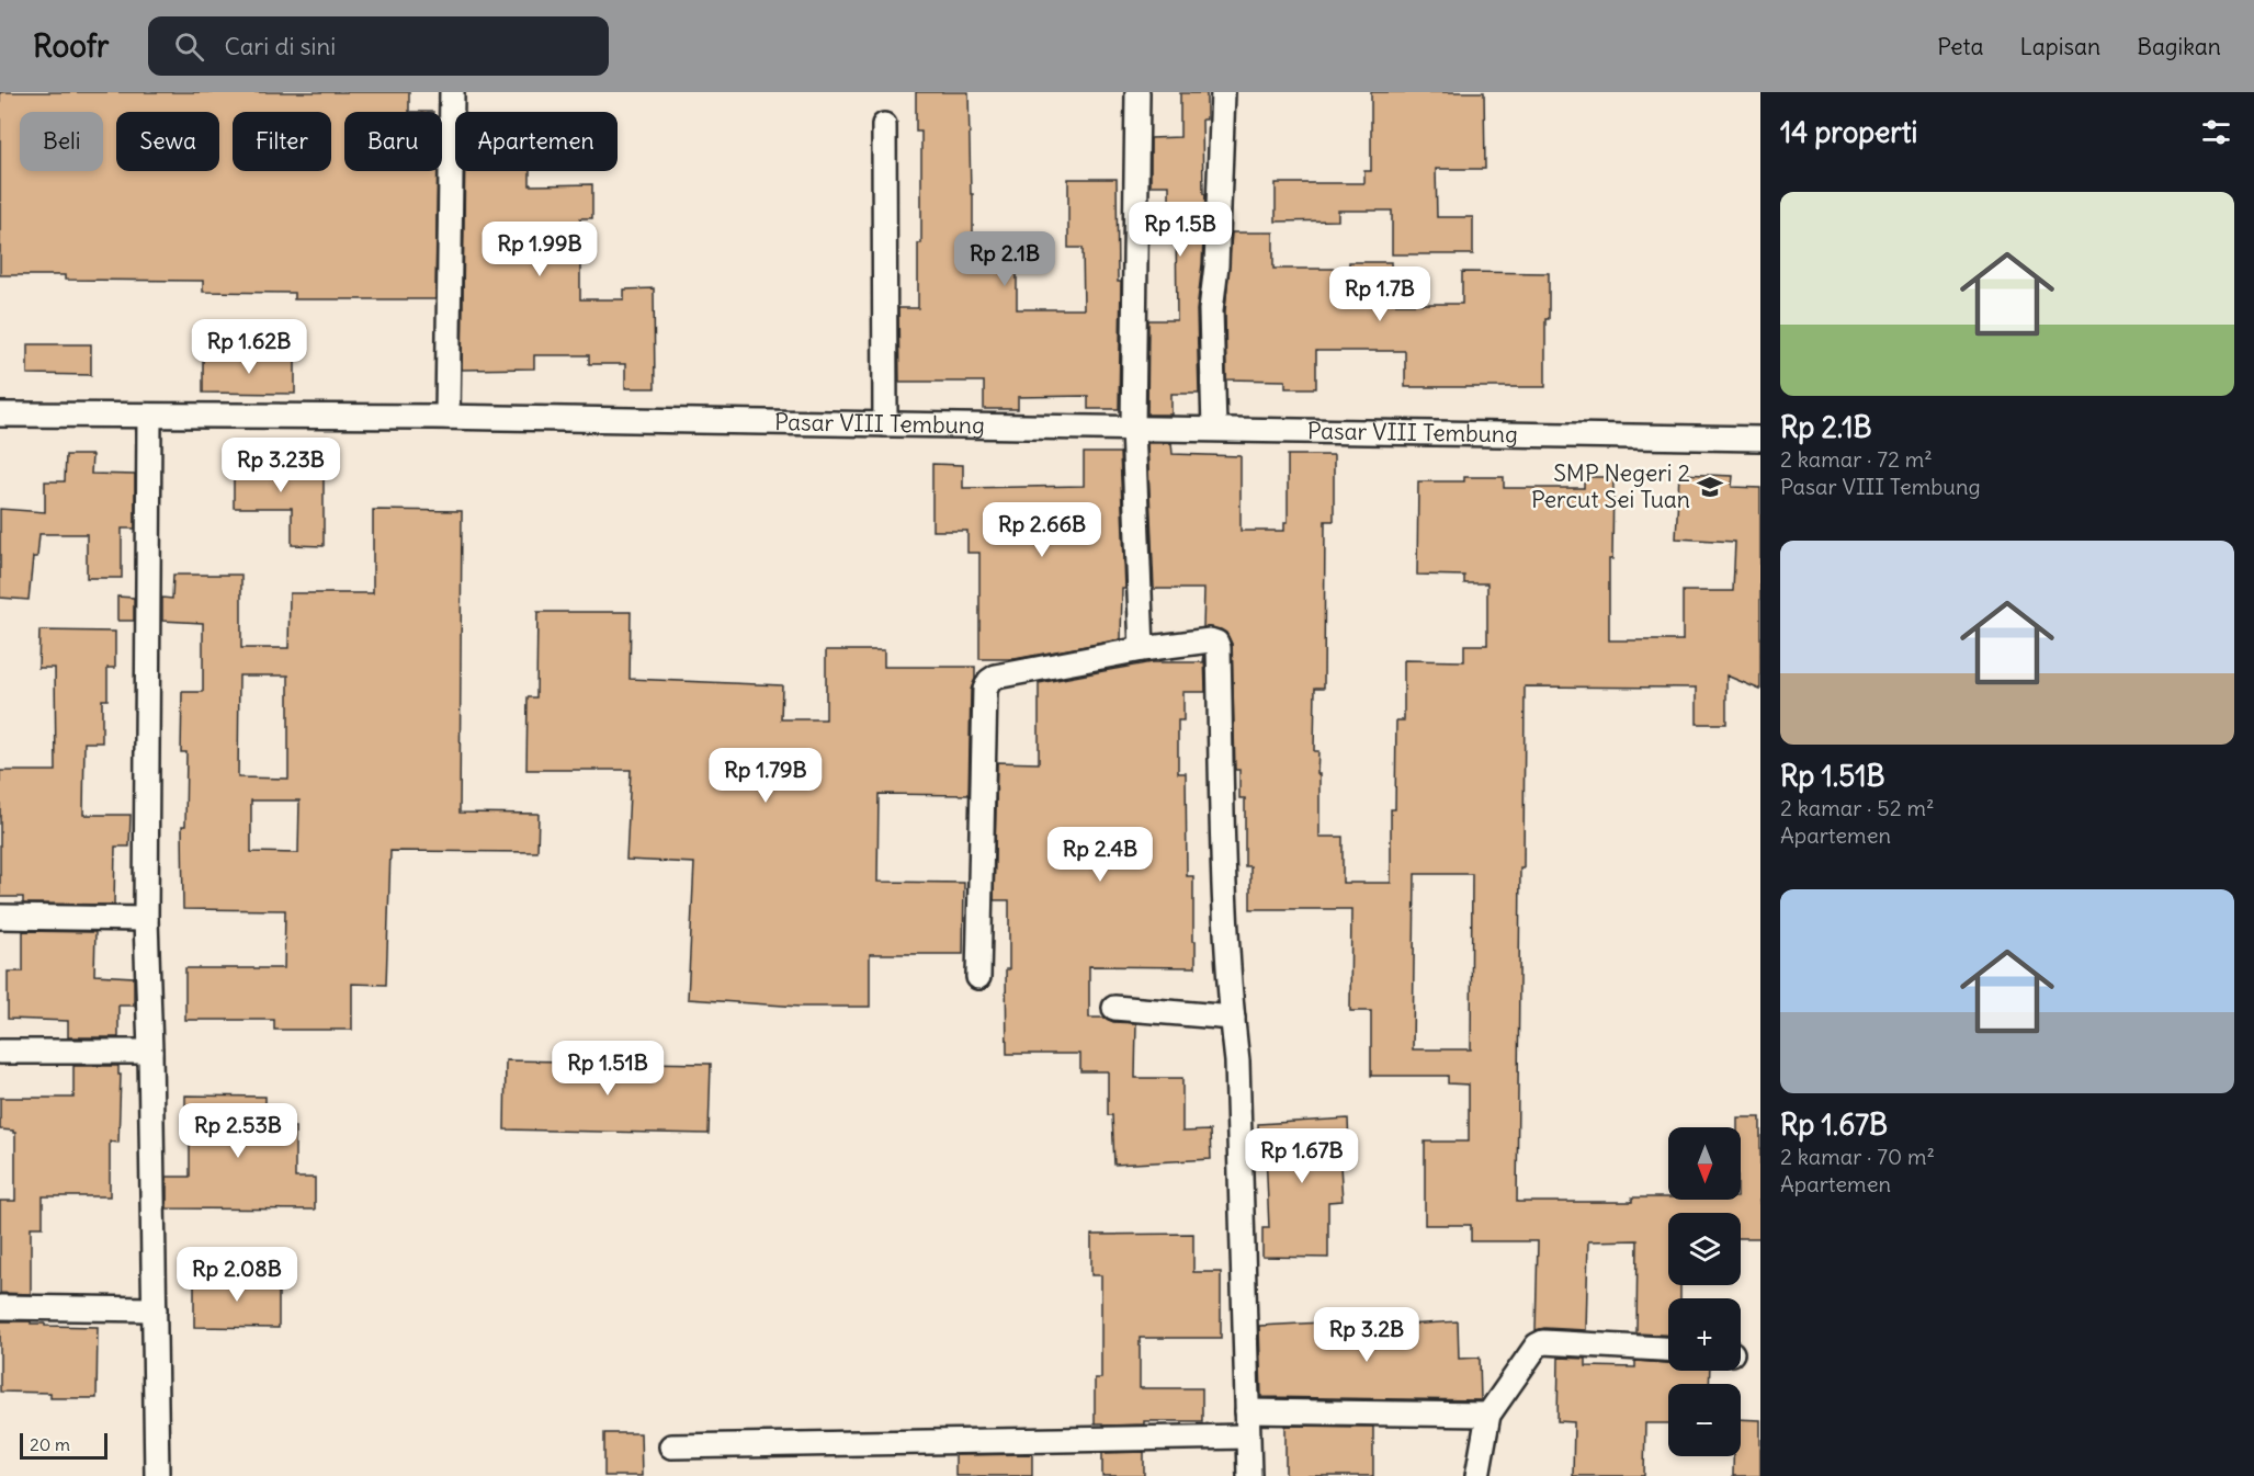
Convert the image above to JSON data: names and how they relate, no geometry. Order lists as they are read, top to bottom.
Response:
{
  "streets": {
    "street": ["Pasar VIII Tembung"]
  },
  "places": {
    "school or university": ["SMP Negeri 2 Percut Sei Tuan"]
  },
  "scale_bar": "20 m",
  "north": "bottom",
  "page": {
    "header": "Roofr",
    "search": "Cari di sini",
    "nav": ["Peta", "Lapisan", "Bagikan"],
    "heading": "14 properti",
    "chip": [
      "Beli",
      "Sewa",
      "Filter",
      "Baru",
      "Apartemen"
    ],
    "list": [
      {
        "name": "Rp 2.1B",
        "note": "2 kamar · 72 m² · Pasar VIII Tembung"
      },
      {
        "name": "Rp 1.51B",
        "note": "2 kamar · 52 m² · Apartemen"
      },
      {
        "name": "Rp 1.67B",
        "note": "2 kamar · 70 m² · Apartemen"
      }
    ],
    "price": [
      "Rp 1.5B",
      "Rp 1.99B",
      "Rp 2.1B",
      "Rp 1.7B",
      "Rp 1.62B",
      "Rp 3.23B",
      "Rp 2.66B",
      "Rp 1.79B",
      "Rp 2.4B",
      "Rp 1.51B",
      "Rp 2.53B",
      "Rp 1.67B",
      "Rp 2.08B",
      "Rp 3.2B"
    ],
    "map_buttons": ["+", "−"],
    "scale": "20 m"
  }
}
